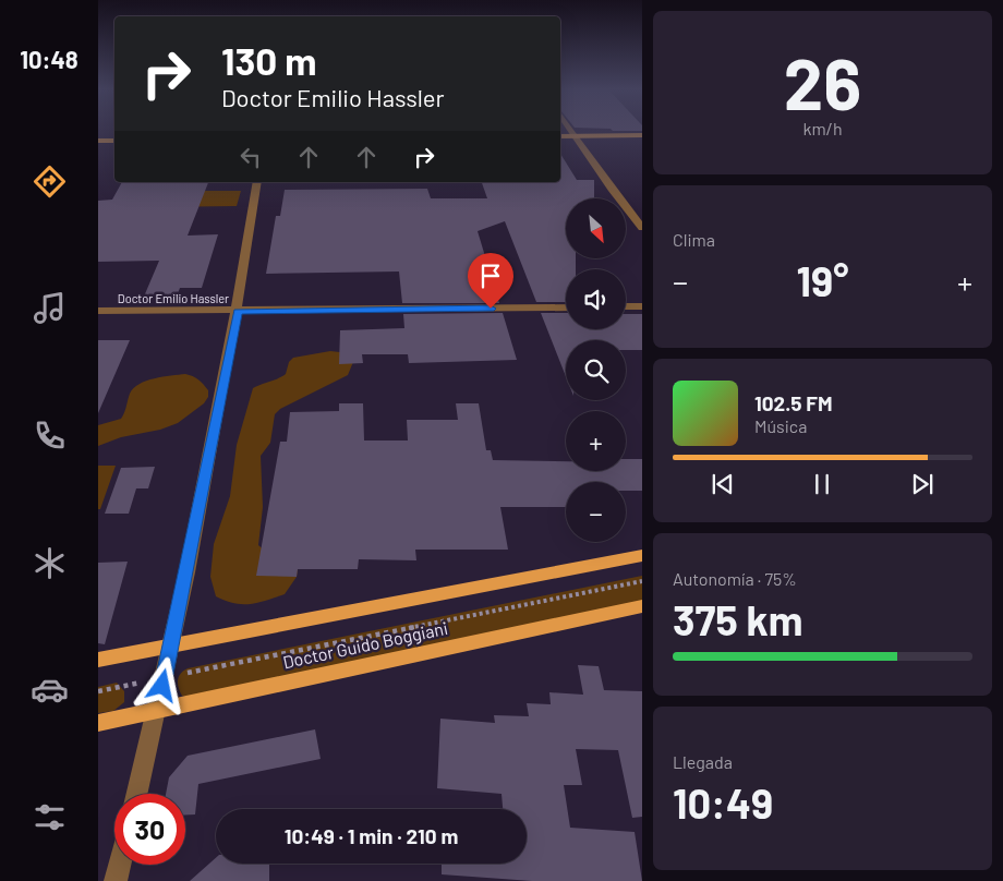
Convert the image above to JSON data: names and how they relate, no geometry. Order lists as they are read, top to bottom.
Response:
{
  "streets": {
    "main road": ["Doctor Guido Boggiani"],
    "street": ["Doctor Emilio Hassler"]
  },
  "north": "bottom right",
  "page": {
    "tabs": "10:48",
    "tile": [
      ["26", "km/h"],
      "Clima",
      ["Autonomía · 75%", "375 km"],
      ["Llegada", "10:49"]
    ],
    "turn": ["130 m", "Doctor Emilio Hassler"],
    "map_buttons": ["+", "−"],
    "heat": ["−", "19°", "+"],
    "song": ["102.5 FM", "Música"],
    "limit": "30",
    "trip": "10:49 · 1 min · 210 m"
  }
}
